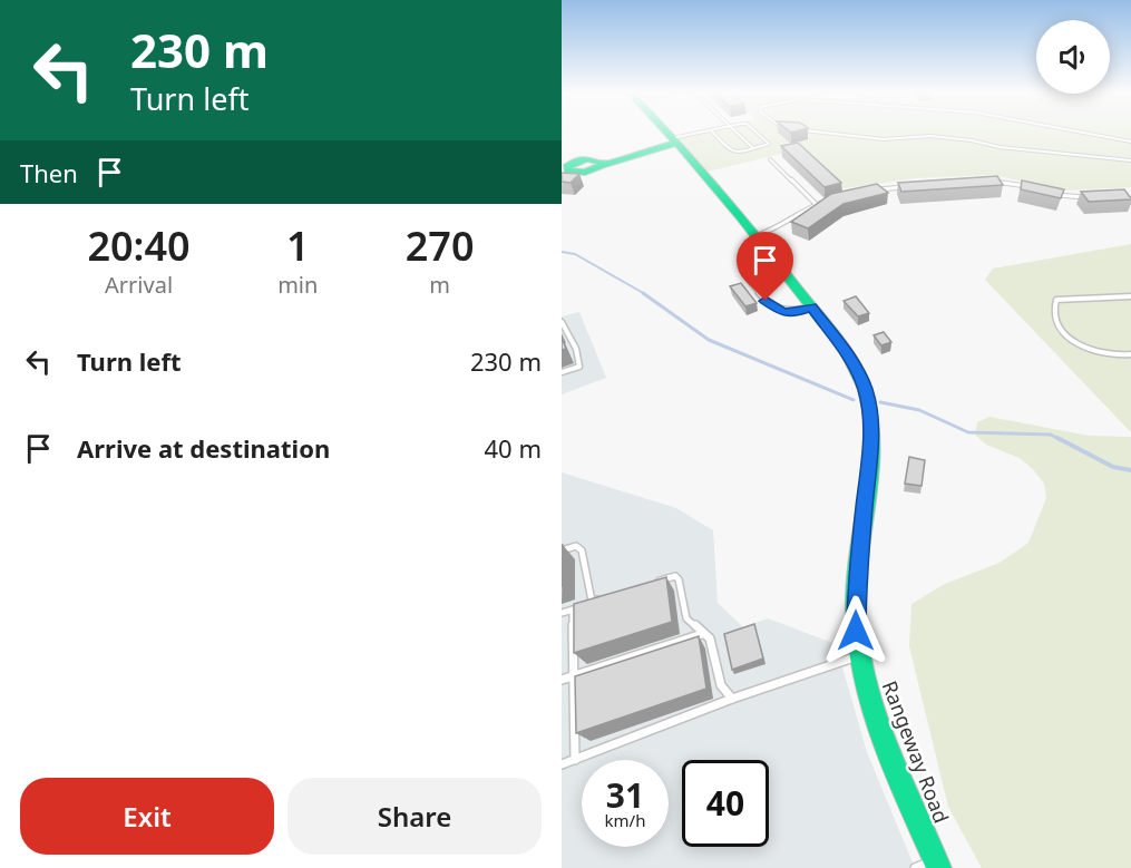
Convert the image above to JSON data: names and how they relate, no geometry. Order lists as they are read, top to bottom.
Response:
{
  "streets": {
    "street": ["Rangeway Road"]
  },
  "page": {
    "turn": ["230 m", "Turn left"],
    "then": "Then",
    "eta": [
      "20:40",
      "Arrival",
      "1",
      "min",
      "270",
      "m"
    ],
    "list": [
      {
        "name": "Turn left",
        "value": "230 m"
      },
      {
        "name": "Arrive at destination",
        "value": "40 m"
      }
    ],
    "speed": "31 km/h",
    "limit": "40",
    "buttons": ["Exit", "Share"]
  }
}
